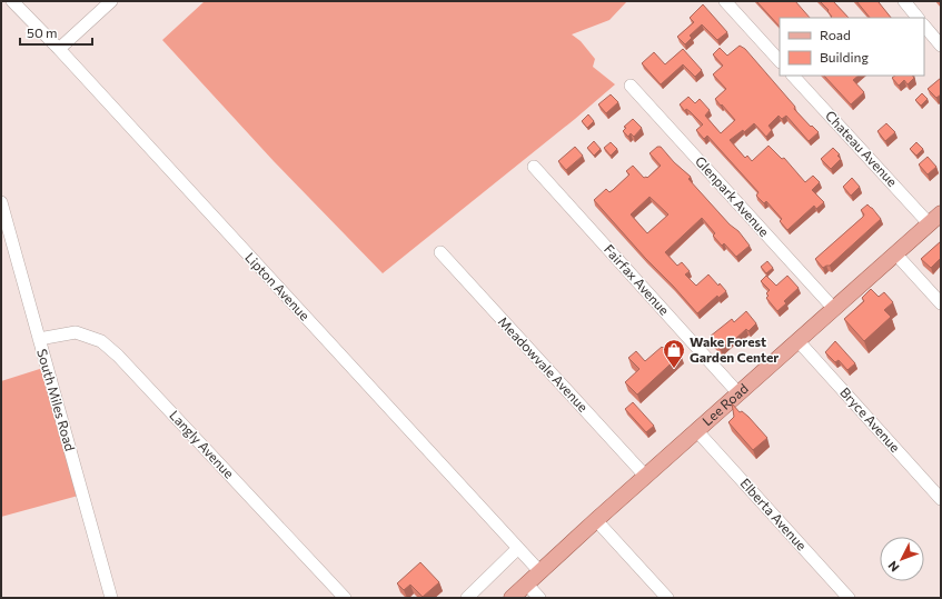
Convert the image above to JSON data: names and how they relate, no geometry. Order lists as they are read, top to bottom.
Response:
{
  "streets": {
    "main road": ["Lee Road"],
    "street": [
      "Chateau Avenue",
      "Glenpark Avenue",
      "Fairfax Avenue",
      "Lipton Avenue",
      "Meadowvale Avenue",
      "South Miles Road",
      "Bryce Avenue",
      "Langly Avenue",
      "Elberta Avenue"
    ]
  },
  "crossings": [
    ["Chateau Avenue", "Lee Road"],
    ["Glenpark Avenue", "Lee Road"],
    ["Fairfax Avenue", "Lee Road"],
    ["Lipton Avenue", "Lee Road"],
    ["Meadowvale Avenue", "Lee Road"],
    ["South Miles Road", "Langly Avenue"],
    ["Lee Road", "Bryce Avenue"],
    ["Lee Road", "Elberta Avenue"]
  ],
  "places": {
    "shop": ["Wake Forest Garden Center"]
  },
  "legend": ["Road", "Building"],
  "scale_bar": "50 m",
  "north": "bottom left"
}
